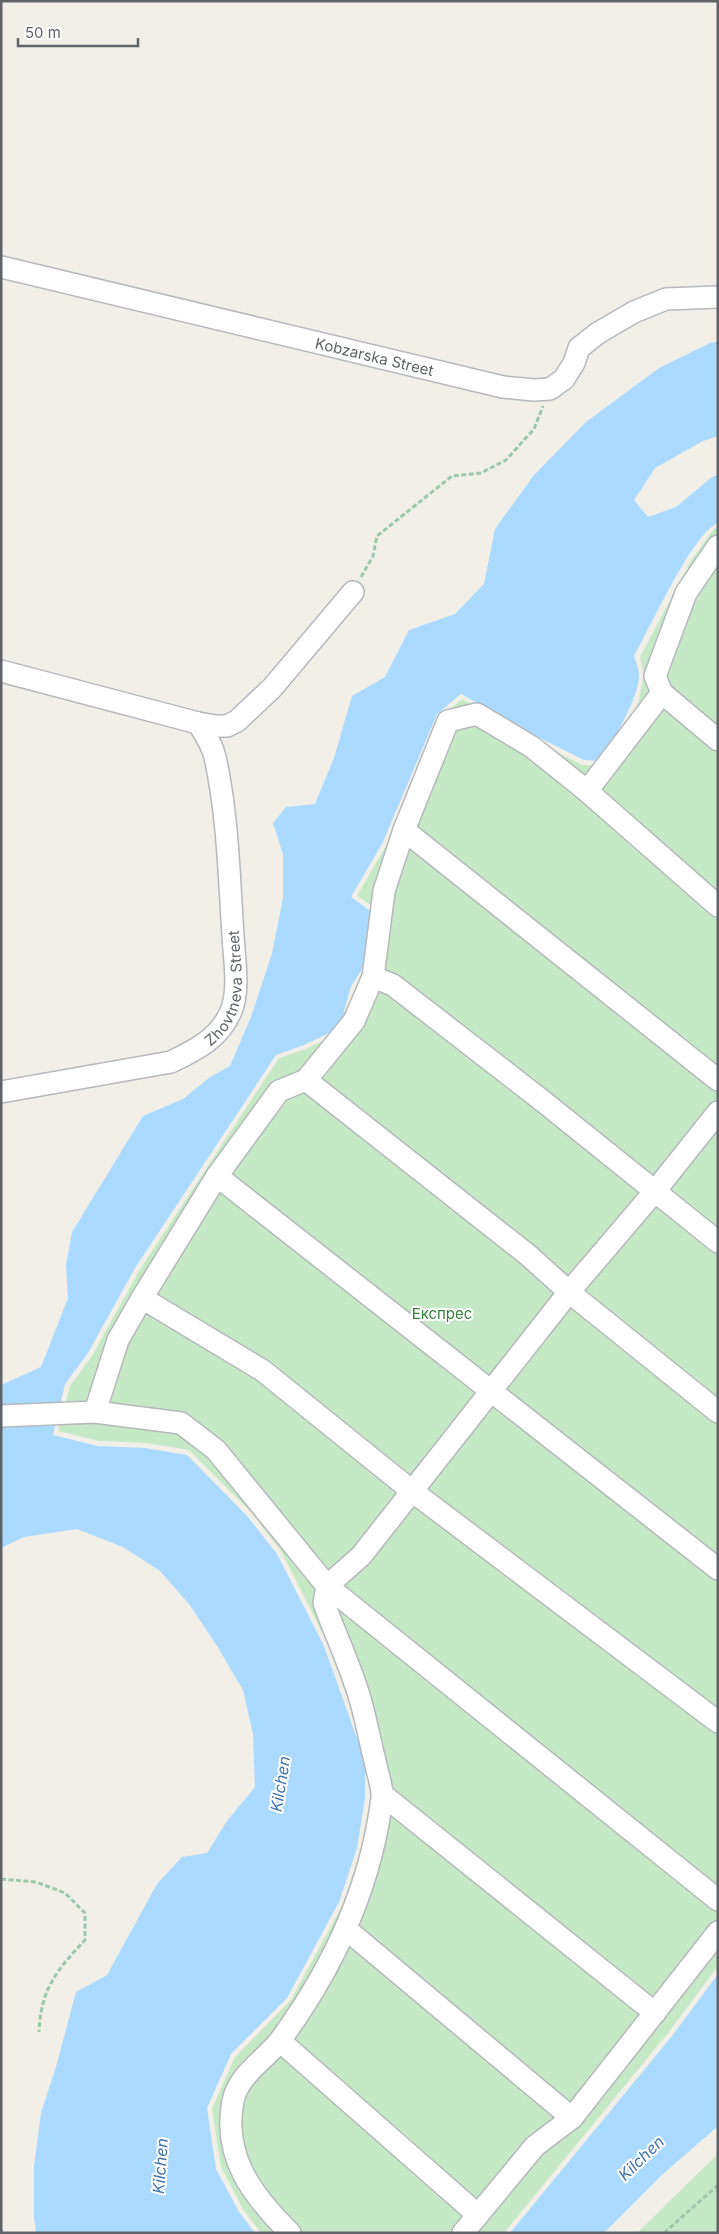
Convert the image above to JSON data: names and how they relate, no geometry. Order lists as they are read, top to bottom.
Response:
{
  "streets": {
    "street": ["Kobzarska Street", "Zhovtneva Street"]
  },
  "water": ["Kilchen"],
  "parks": ["Експрес"],
  "scale_bar": "50 m"
}
